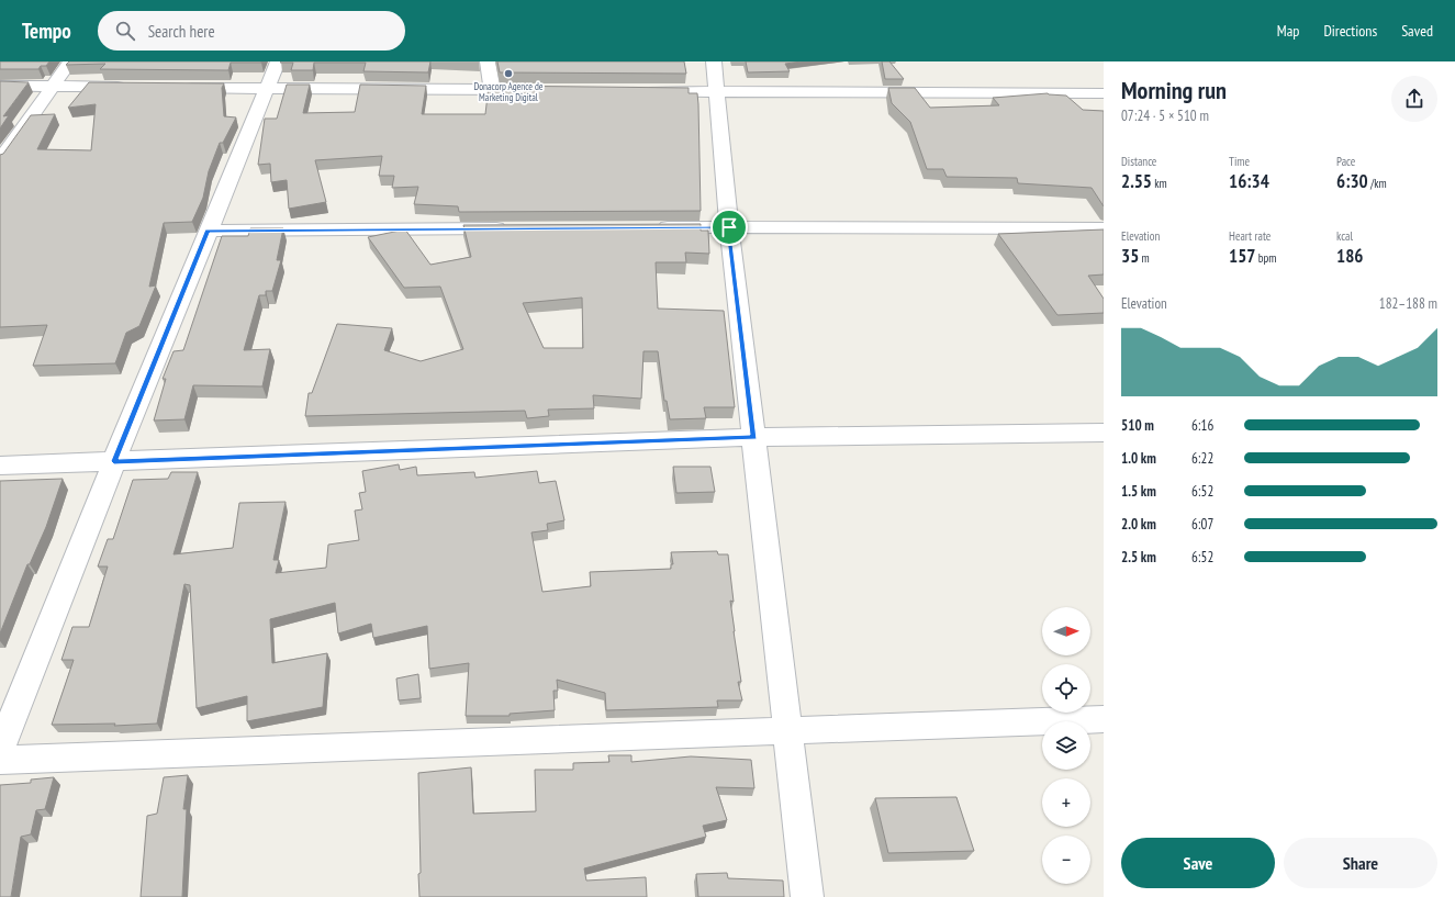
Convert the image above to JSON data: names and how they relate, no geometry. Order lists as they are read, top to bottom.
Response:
{
  "places": ["Donacorp Agence de Marketing Digital"],
  "north": "right",
  "page": {
    "header": "Tempo",
    "search": "Search here",
    "nav": ["Map", "Directions", "Saved"],
    "heading": ["Morning run", "07:24 · 5 × 510 m"],
    "stats": [
      ["Distance", "2.55 km"],
      ["Time", "16:34"],
      ["Pace", "6:30 /km"],
      ["Elevation", "35 m"],
      ["Heart rate", "157 bpm"],
      ["kcal", "186"]
    ],
    "chart": ["Elevation", "182–188 m"],
    "list": [
      {
        "name": "510 m",
        "note": "6:16"
      },
      {
        "name": "1.0 km",
        "note": "6:22"
      },
      {
        "name": "1.5 km",
        "note": "6:52"
      },
      {
        "name": "2.0 km",
        "note": "6:07"
      },
      {
        "name": "2.5 km",
        "note": "6:52"
      }
    ],
    "map_buttons": ["+", "−"],
    "buttons": ["Save", "Share"]
  }
}
